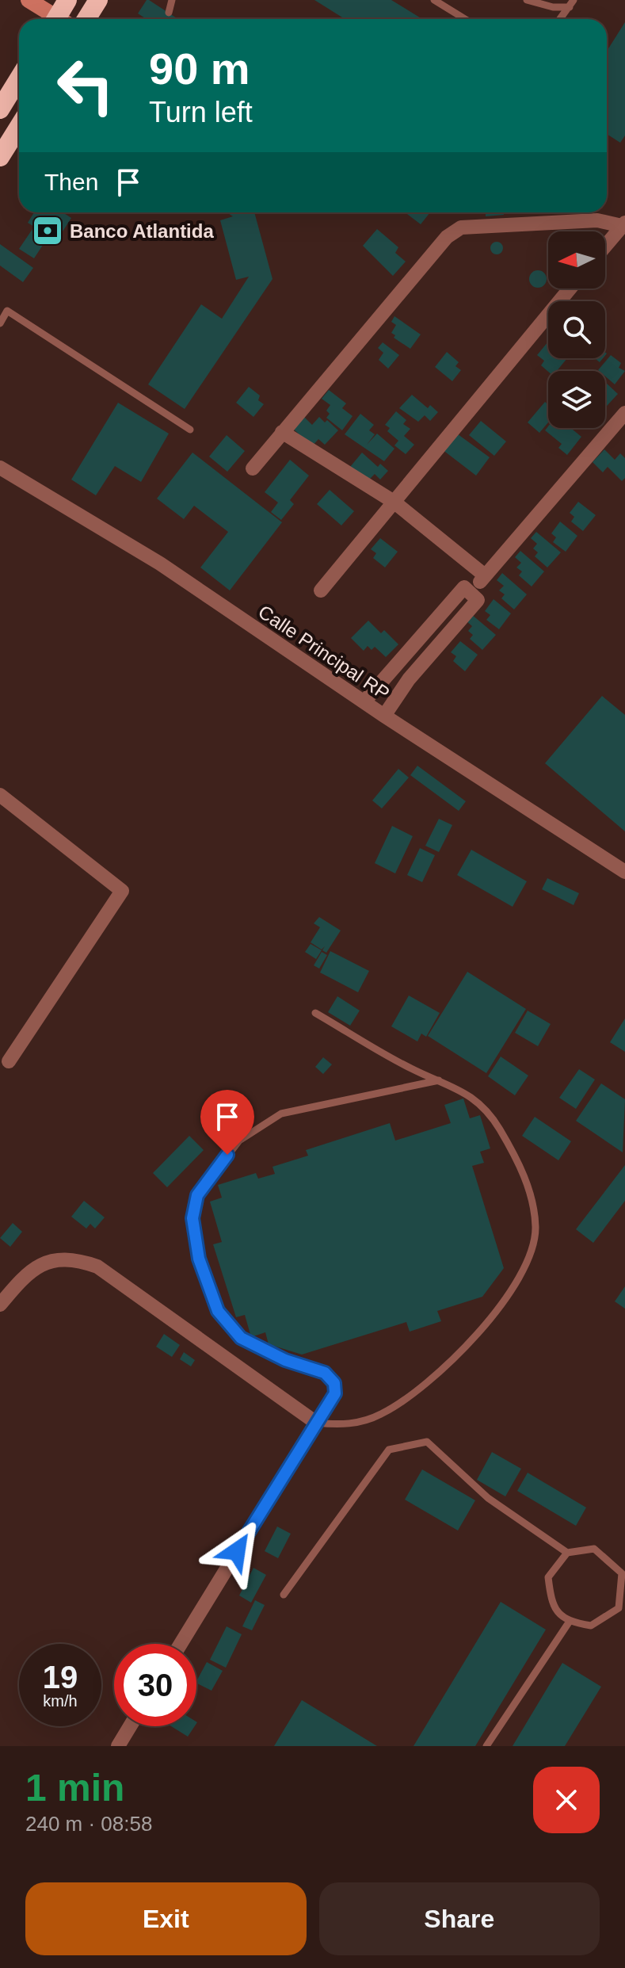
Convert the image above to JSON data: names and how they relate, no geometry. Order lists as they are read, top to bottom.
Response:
{
  "streets": {
    "street": ["Calle Principal RP"]
  },
  "places": {
    "bank": ["Banco Atlantida"]
  },
  "north": "left",
  "page": {
    "turn": ["90 m", "Turn left"],
    "then": "Then",
    "speed": "19 km/h",
    "limit": "30",
    "heading": ["1 min", "240 m · 08:58"],
    "buttons": ["Exit", "Share"]
  }
}
